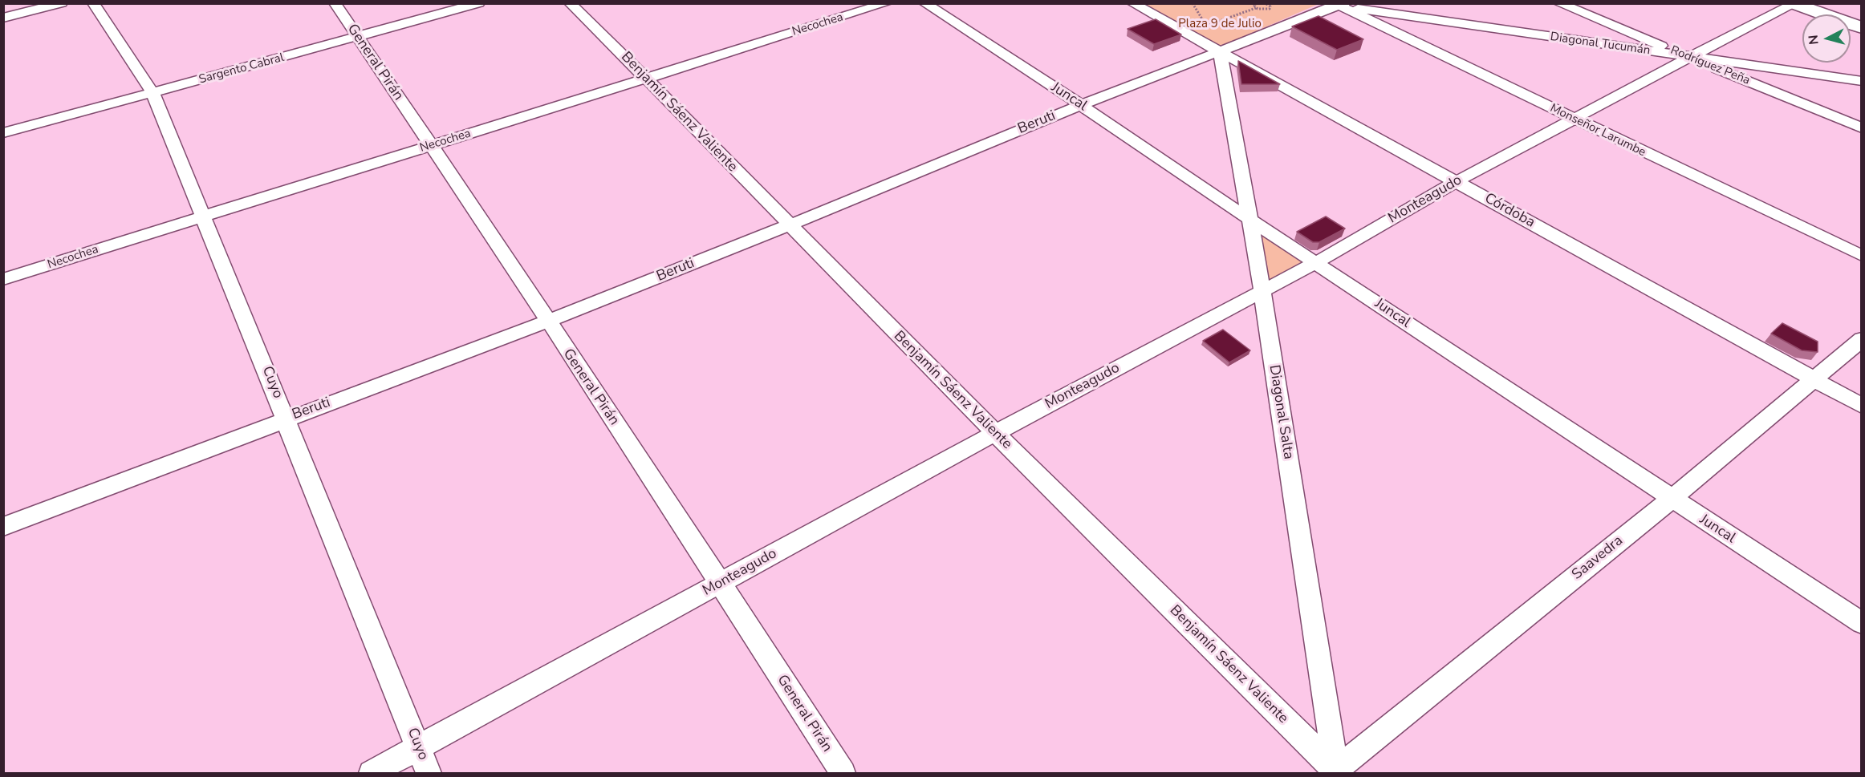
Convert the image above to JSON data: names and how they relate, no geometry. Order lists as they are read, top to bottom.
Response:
{
  "streets": {
    "street": [
      "Necochea",
      "Diagonal Tucumán",
      "General Pirán",
      "Rodríguez Peña",
      "Sargento Cabral",
      "Juncal",
      "Benjamín Sáenz Valiente",
      "Beruti",
      "Monseñor Larumbe",
      "Monteagudo",
      "Córdoba",
      "Cuyo",
      "Diagonal Salta",
      "Saavedra"
    ]
  },
  "crossings": [
    ["Necochea", "General Pirán"],
    ["Necochea", "Benjamín Sáenz Valiente"],
    ["Necochea", "Cuyo"],
    ["Diagonal Tucumán", "Rodríguez Peña"],
    ["Diagonal Tucumán", "Beruti"],
    ["Diagonal Tucumán", "Monseñor Larumbe"],
    ["Diagonal Tucumán", "Monteagudo"],
    ["General Pirán", "Sargento Cabral"],
    ["General Pirán", "Beruti"],
    ["General Pirán", "Monteagudo"],
    ["Rodríguez Peña", "Monteagudo"],
    ["Sargento Cabral", "Cuyo"],
    ["Juncal", "Beruti"],
    ["Juncal", "Monteagudo"],
    ["Juncal", "Diagonal Salta"],
    ["Juncal", "Saavedra"],
    ["Benjamín Sáenz Valiente", "Beruti"],
    ["Benjamín Sáenz Valiente", "Monteagudo"],
    ["Benjamín Sáenz Valiente", "Diagonal Salta"],
    ["Benjamín Sáenz Valiente", "Saavedra"],
    ["Beruti", "Monseñor Larumbe"],
    ["Beruti", "Córdoba"],
    ["Beruti", "Cuyo"],
    ["Beruti", "Diagonal Salta"],
    ["Monseñor Larumbe", "Monteagudo"],
    ["Monteagudo", "Córdoba"],
    ["Monteagudo", "Cuyo"],
    ["Monteagudo", "Diagonal Salta"],
    ["Córdoba", "Diagonal Salta"],
    ["Córdoba", "Saavedra"],
    ["Diagonal Salta", "Saavedra"]
  ],
  "parks": ["Plaza 9 de Julio"],
  "north": "left"
}
